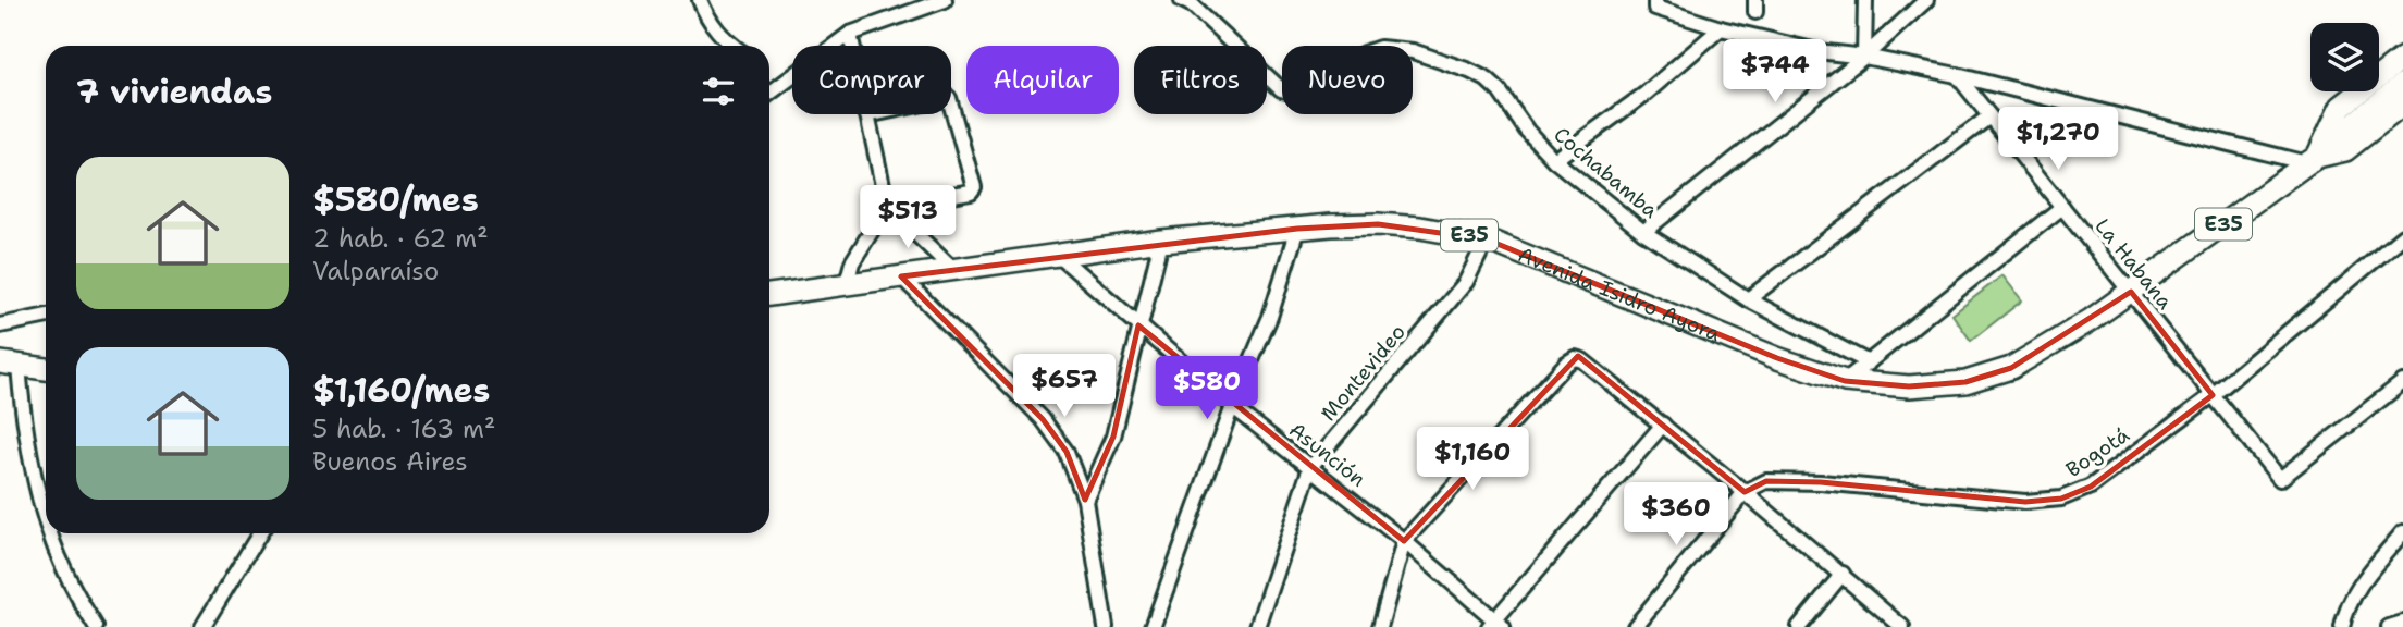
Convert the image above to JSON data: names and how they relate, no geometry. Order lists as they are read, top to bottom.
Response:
{
  "streets": {
    "main road": ["E35", "Avenida Isidro Ayora"],
    "street": [
      "Cochabamba",
      "La Habana",
      "Montevideo",
      "Bogotá",
      "Asunción"
    ]
  },
  "crossings": [
    ["La Habana", "Avenida Isidro Ayora"],
    ["La Habana", "Bogotá"],
    ["Avenida Isidro Ayora", "Montevideo"],
    ["Avenida Isidro Ayora", "Asunción"],
    ["Montevideo", "Asunción"]
  ],
  "page": {
    "price": [
      "$744",
      "$1,270",
      "$513",
      "$657",
      "$580",
      "$1,160",
      "$360"
    ],
    "chip": [
      "Comprar",
      "Alquilar",
      "Filtros",
      "Nuevo"
    ],
    "heading": "7 viviendas",
    "list": [
      {
        "name": "$580/mes",
        "note": "2 hab. · 62 m² · Valparaíso"
      },
      {
        "name": "$1,160/mes",
        "note": "5 hab. · 163 m² · Buenos Aires"
      }
    ]
  }
}
